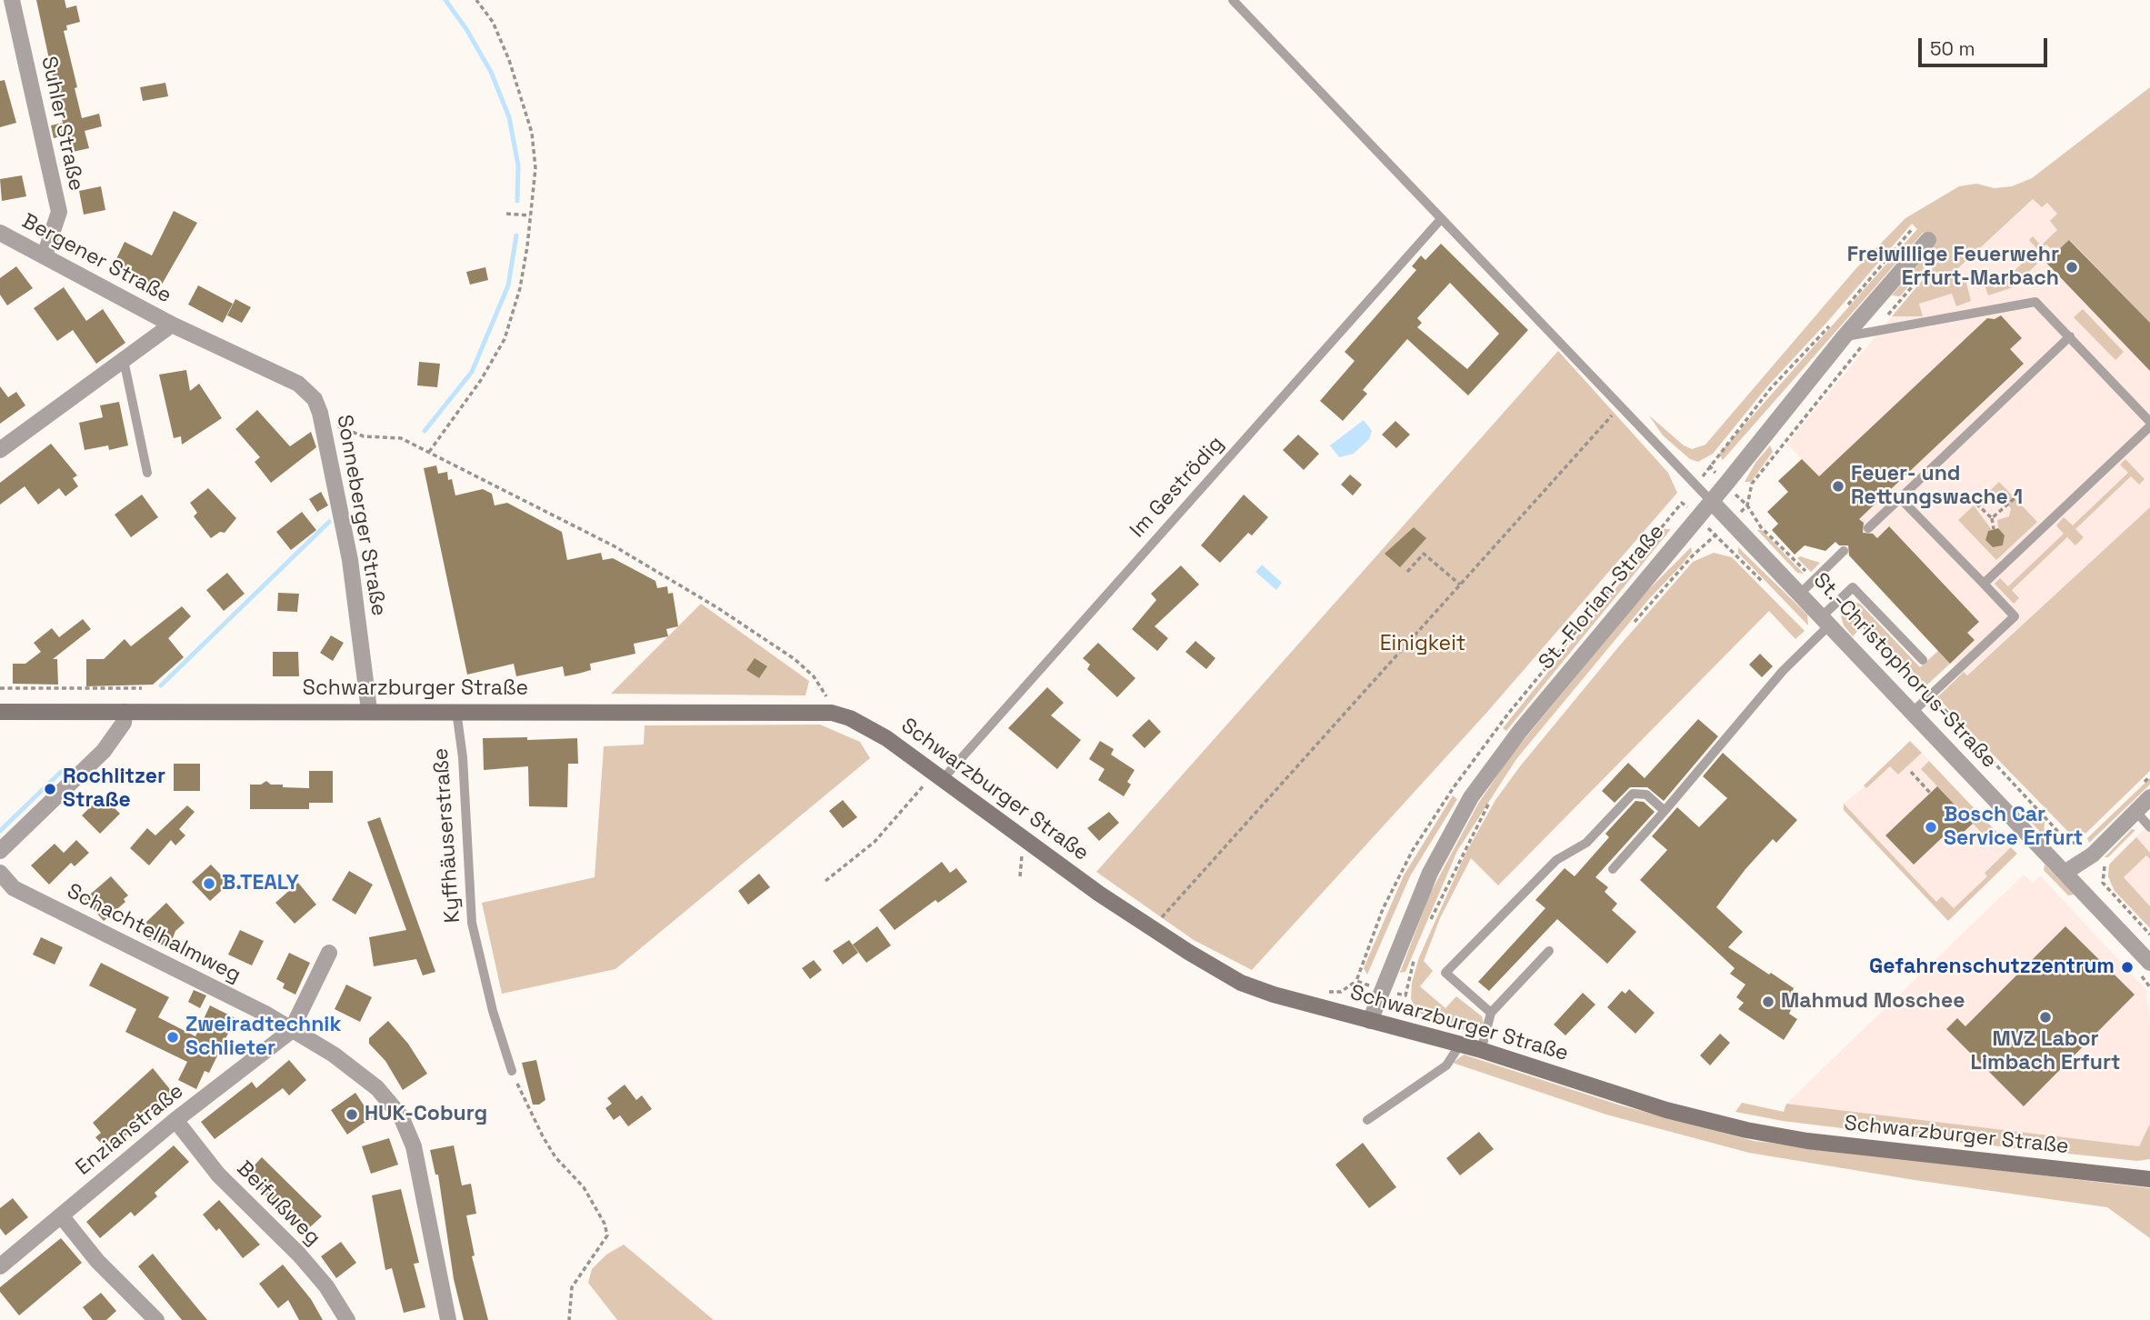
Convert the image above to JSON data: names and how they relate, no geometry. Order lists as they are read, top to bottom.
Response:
{
  "streets": {
    "street": [
      "Suhler Straße",
      "Bergener Straße",
      "Sonneberger Straße",
      "St.-Florian-Straße",
      "St.-Christophorus-Straße",
      "Schwarzburger Straße",
      "Schachtelhalmweg",
      "Enzianstraße",
      "Beifußweg"
    ],
    "lane": ["Im Geströdig", "Kyffhäuserstraße"]
  },
  "crossings": [
    ["Suhler Straße", "Bergener Straße"],
    ["Bergener Straße", "Sonneberger Straße"],
    ["Im Geströdig", "Schwarzburger Straße"],
    ["Sonneberger Straße", "Schwarzburger Straße"],
    ["St.-Florian-Straße", "St.-Christophorus-Straße"],
    ["St.-Florian-Straße", "Schwarzburger Straße"],
    ["Schwarzburger Straße", "Kyffhäuserstraße"],
    ["Schachtelhalmweg", "Enzianstraße"],
    ["Enzianstraße", "Beifußweg"]
  ],
  "parks": ["Einigkeit"],
  "places": [
    "Freiwillige Feuerwehr Erfurt-Marbach",
    "Feuer- und Rettungswache 1",
    "Rochlitzer Straße",
    "Bosch Car Service Erfurt",
    "B.TEALY",
    "Gefahrenschutzzentrum",
    "Mahmud Moschee",
    "MVZ Labor Limbach Erfurt",
    "Zweiradtechnik Schlieter",
    "HUK-Coburg"
  ],
  "scale_bar": "50 m"
}
